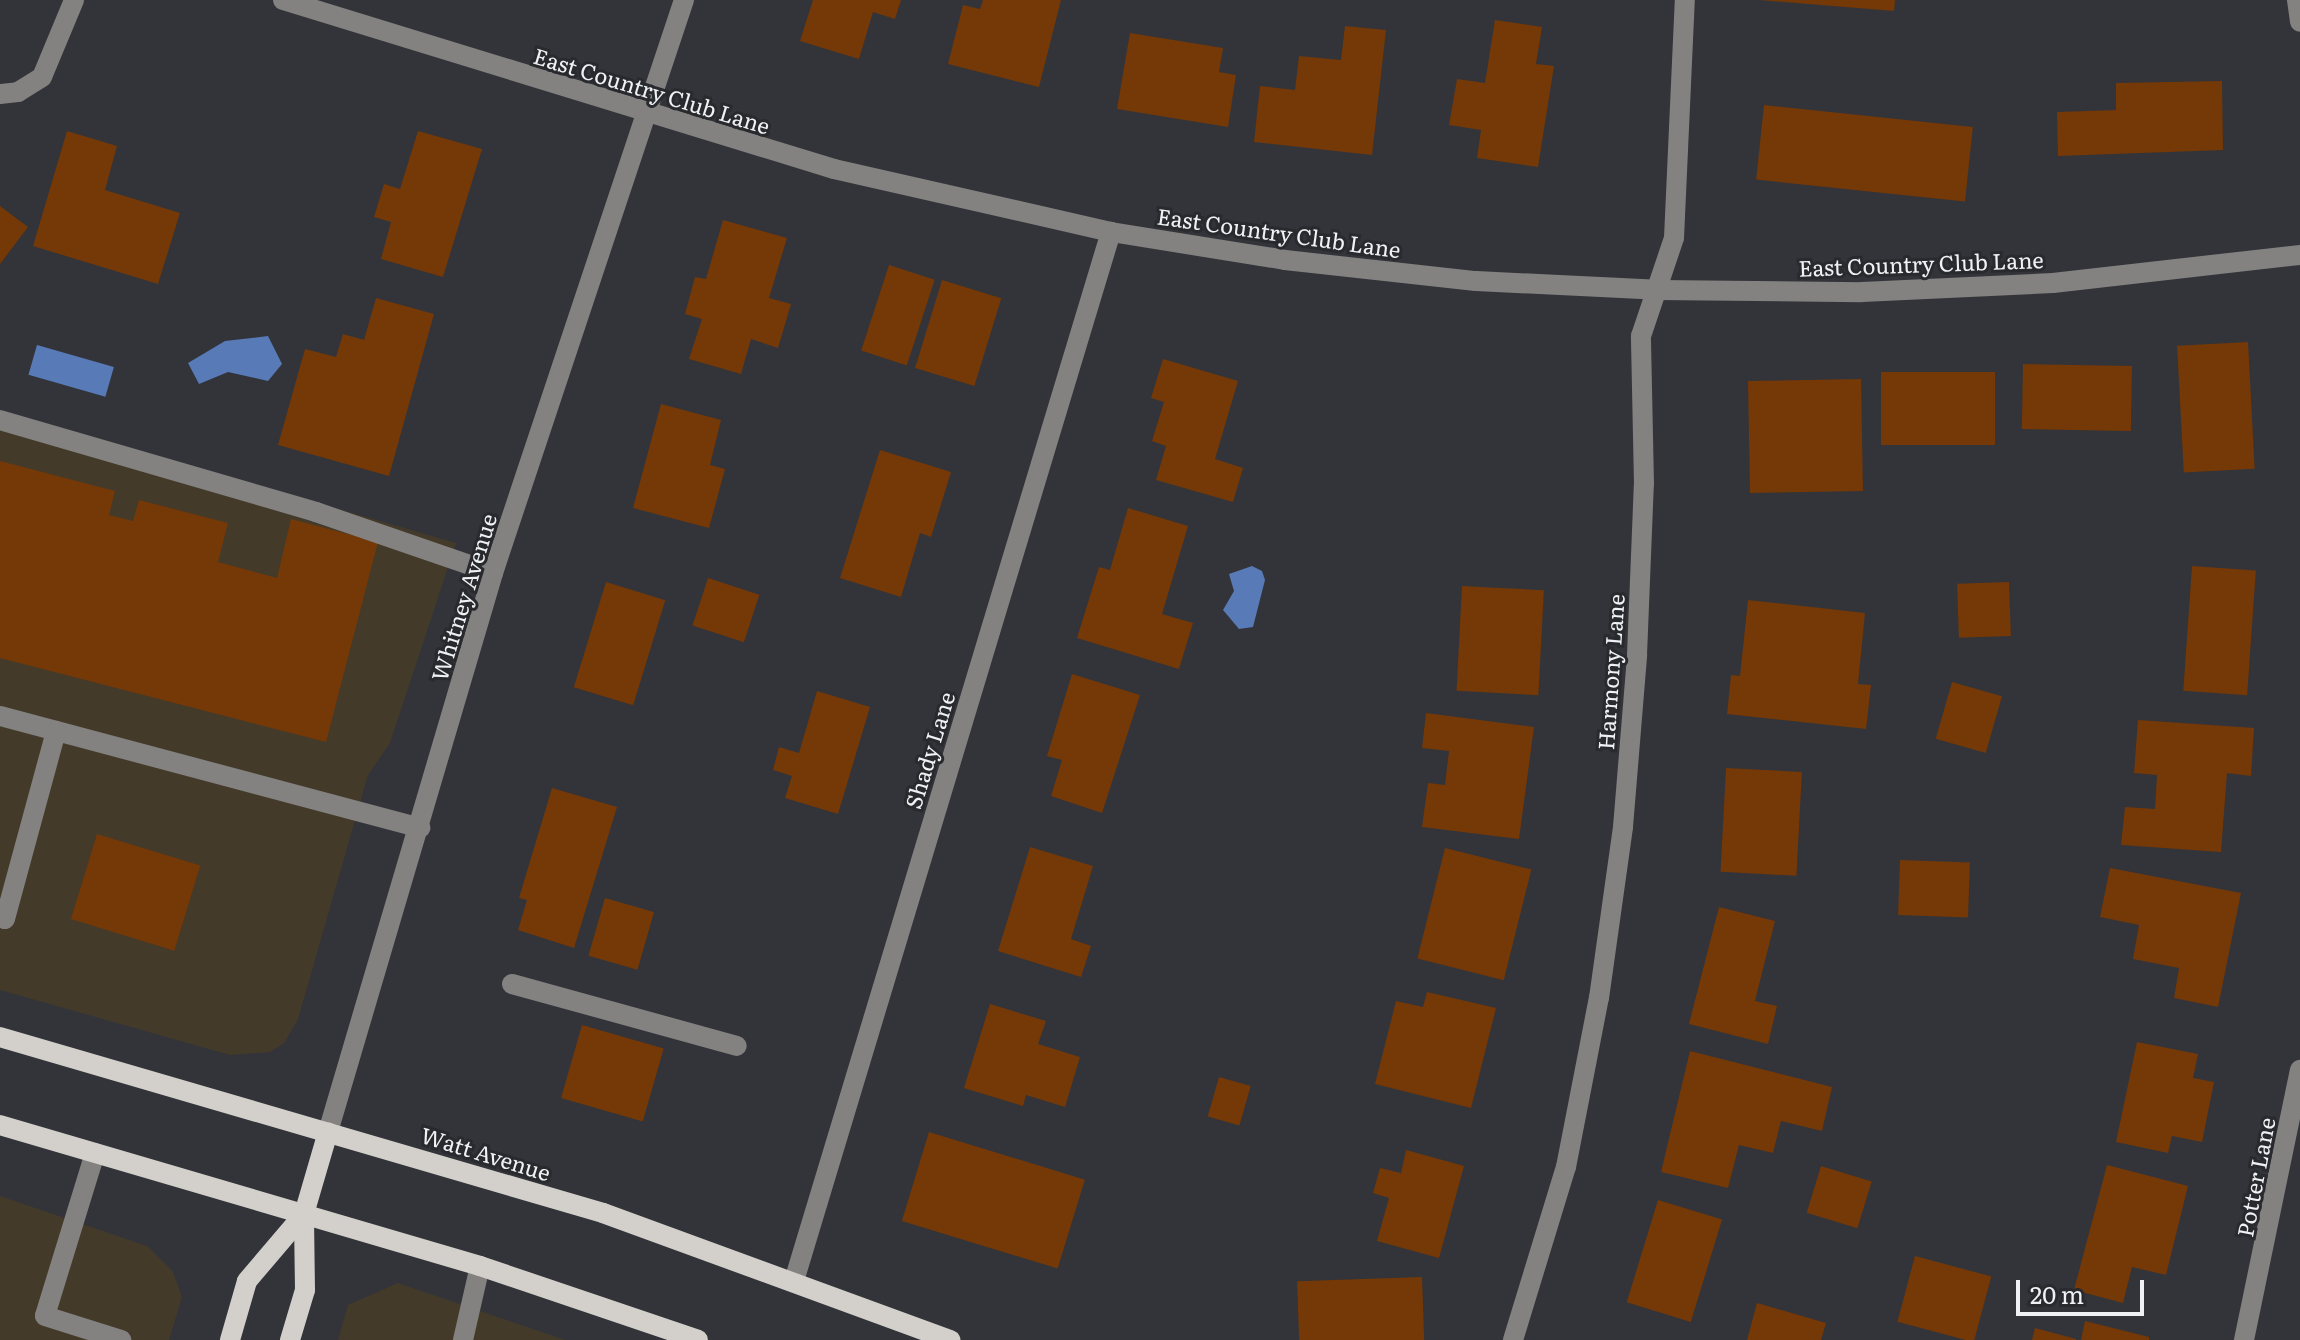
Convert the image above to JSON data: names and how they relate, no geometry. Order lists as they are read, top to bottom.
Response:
{
  "streets": {
    "main road": ["Whitney Avenue", "Watt Avenue"],
    "street": [
      "East Country Club Lane",
      "Harmony Lane",
      "Shady Lane",
      "Potter Lane"
    ]
  },
  "crossings": [
    ["East Country Club Lane", "Whitney Avenue"],
    ["East Country Club Lane", "Harmony Lane"],
    ["East Country Club Lane", "Shady Lane"],
    ["Whitney Avenue", "Watt Avenue"],
    ["Shady Lane", "Watt Avenue"]
  ],
  "scale_bar": "20 m"
}
